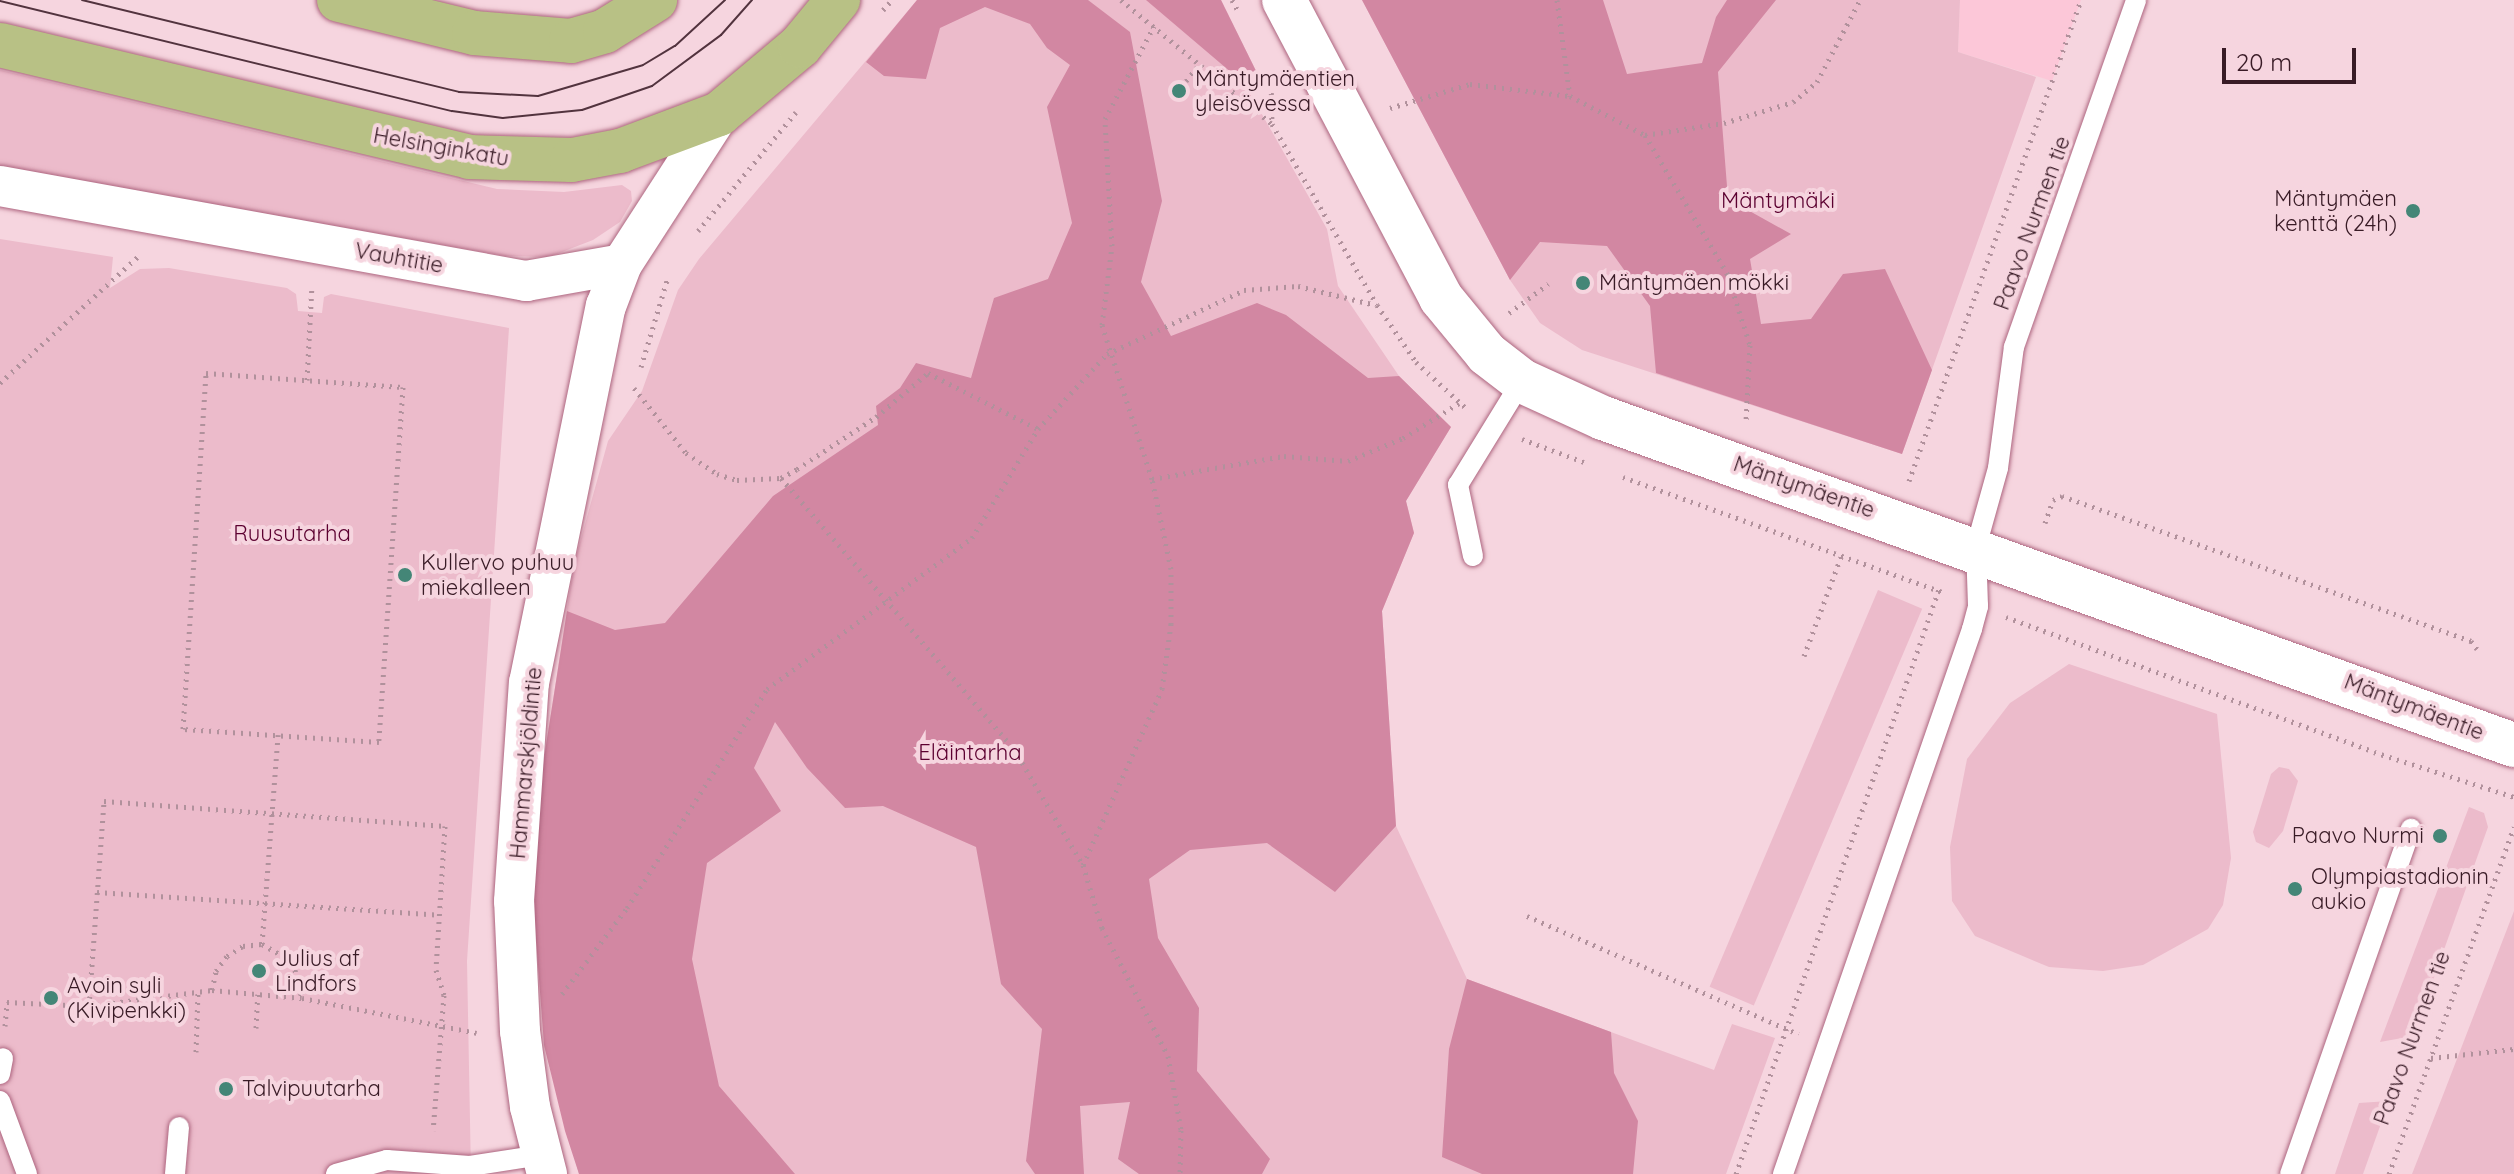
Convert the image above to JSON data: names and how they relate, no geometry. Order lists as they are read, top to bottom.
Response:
{
  "streets": {
    "main road": ["Helsinginkatu"],
    "street": ["Vauhtitie", "Mäntymäentie", "Hammarskjöldintie"],
    "lane": ["Paavo Nurmen tie"]
  },
  "crossings": [
    ["Paavo Nurmen tie", "Mäntymäentie"],
    ["Vauhtitie", "Hammarskjöldintie"]
  ],
  "parks": ["Mäntymäki", "Ruusutarha", "Eläintarha"],
  "places": [
    "Mäntymäentien yleisövessa",
    "Mäntymäen kenttä (24h)",
    "Mäntymäen mökki",
    "Kullervo puhuu miekalleen",
    "Paavo Nurmi",
    "Olympiastadionin aukio",
    "Julius af Lindfors",
    "Avoin syli (Kivipenkki)",
    "Talvipuutarha"
  ],
  "scale_bar": "20 m"
}
